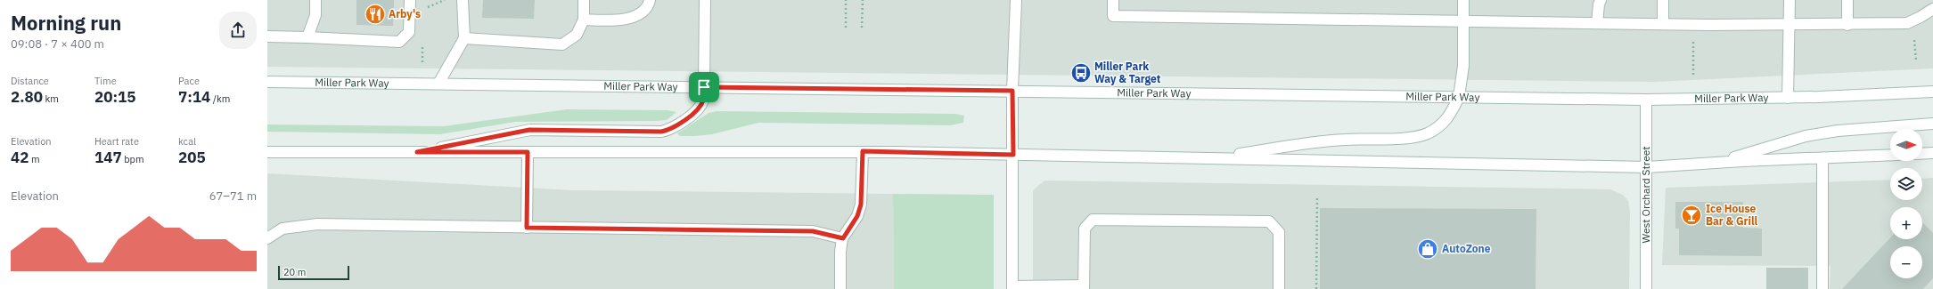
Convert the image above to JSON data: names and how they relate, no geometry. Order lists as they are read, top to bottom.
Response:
{
  "streets": {
    "main road": ["Miller Park Way", "West Orchard Street"]
  },
  "crossings": [
    ["Miller Park Way", "West Orchard Street"]
  ],
  "places": {
    "restaurant": ["Arby's"],
    "bus stop": ["Miller Park Way & Target"],
    "bar": ["Ice House Bar & Grill"],
    "shop": ["AutoZone"]
  },
  "scale_bar": "20 m",
  "north": "right",
  "page": {
    "heading": ["Morning run", "09:08 · 7 × 400 m"],
    "stats": [
      ["Distance", "2.80 km"],
      ["Time", "20:15"],
      ["Pace", "7:14 /km"],
      ["Elevation", "42 m"],
      ["Heart rate", "147 bpm"],
      ["kcal", "205"]
    ],
    "map_buttons": ["+", "−"],
    "chart": ["Elevation", "67–71 m"],
    "scale": "20 m"
  }
}
